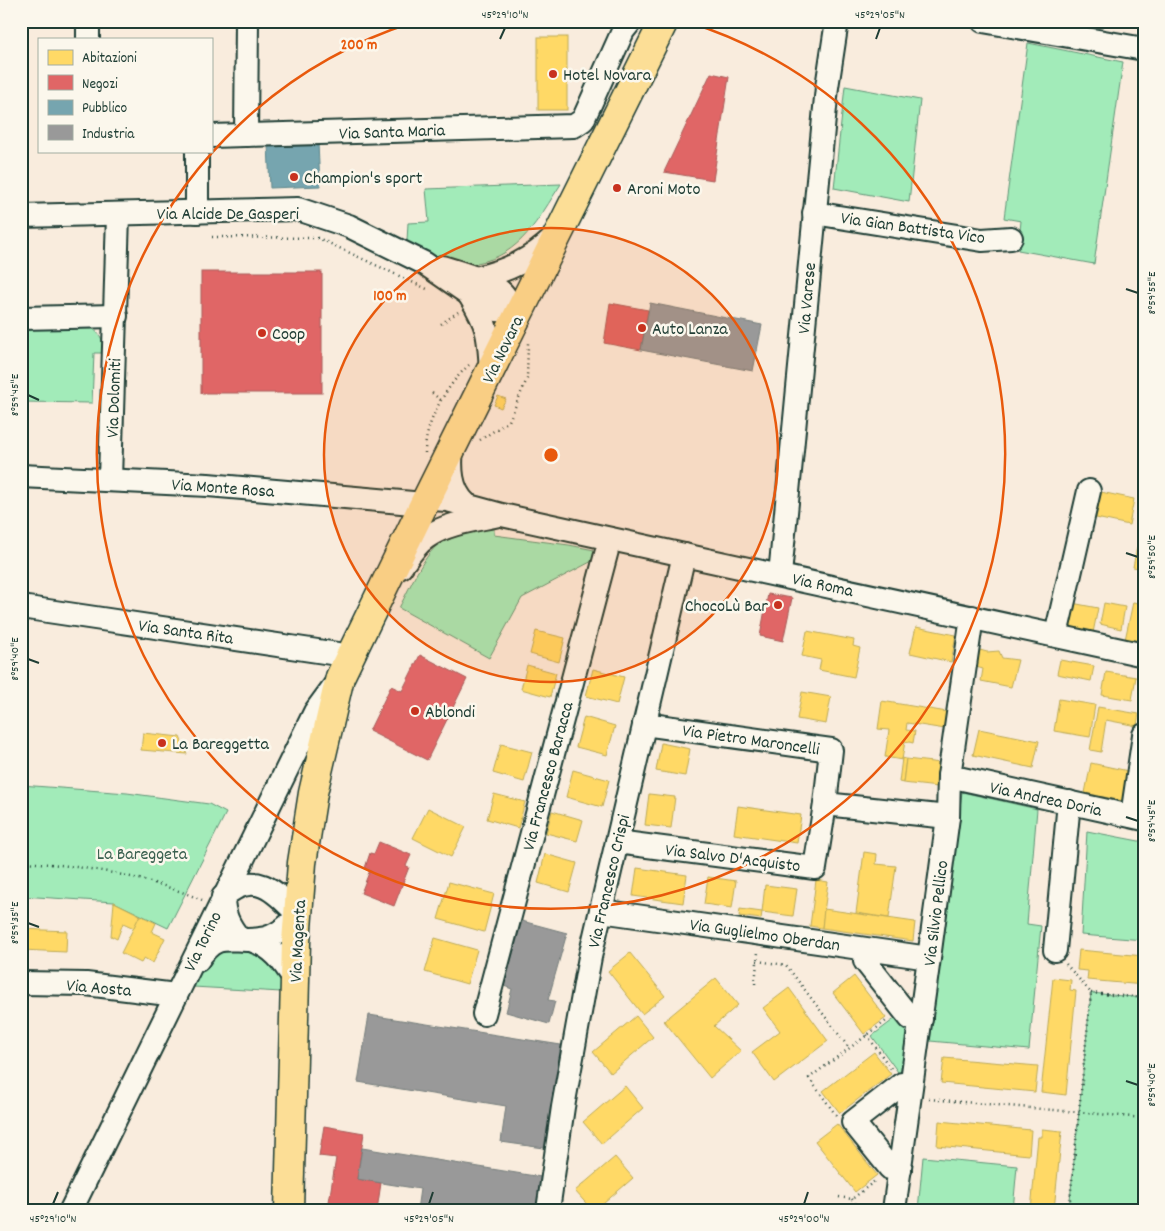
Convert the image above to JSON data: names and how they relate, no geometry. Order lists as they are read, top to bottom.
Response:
{
  "streets": {
    "main road": ["Via Novara", "Via Magenta"],
    "street": [
      "Via Santa Maria",
      "Via Alcide De Gasperi",
      "Via Gian Battista Vico",
      "Via Varese",
      "Via Dolomiti",
      "Via Monte Rosa",
      "Via Roma",
      "Via Santa Rita",
      "Via Pietro Maroncelli",
      "Via Francesco Baracca",
      "Via Andrea Doria",
      "Via Salvo D'Acquisto",
      "Via Francesco Crispi",
      "Via Silvio Pellico",
      "Via Guglielmo Oberdan",
      "Via Torino",
      "Via Aosta"
    ]
  },
  "crossings": [
    ["Via Alcide De Gasperi", "Via Novara"],
    ["Via Alcide De Gasperi", "Via Dolomiti"],
    ["Via Gian Battista Vico", "Via Varese"],
    ["Via Varese", "Via Roma"],
    ["Via Novara", "Via Monte Rosa"],
    ["Via Novara", "Via Roma"],
    ["Via Novara", "Via Santa Rita"],
    ["Via Novara", "Via Torino"],
    ["Via Novara", "Via Magenta"],
    ["Via Dolomiti", "Via Monte Rosa"],
    ["Via Monte Rosa", "Via Roma"],
    ["Via Roma", "Via Francesco Baracca"],
    ["Via Roma", "Via Francesco Crispi"],
    ["Via Roma", "Via Silvio Pellico"],
    ["Via Santa Rita", "Via Torino"],
    ["Via Santa Rita", "Via Magenta"],
    ["Via Pietro Maroncelli", "Via Salvo D'Acquisto"],
    ["Via Pietro Maroncelli", "Via Francesco Crispi"],
    ["Via Andrea Doria", "Via Silvio Pellico"],
    ["Via Salvo D'Acquisto", "Via Francesco Crispi"],
    ["Via Francesco Crispi", "Via Guglielmo Oberdan"],
    ["Via Silvio Pellico", "Via Guglielmo Oberdan"],
    ["Via Torino", "Via Magenta"],
    ["Via Torino", "Via Aosta"]
  ],
  "parks": ["La Bareggeta"],
  "places": [
    "Hotel Novara",
    "Champion's sport",
    "Aroni Moto",
    "Auto Lanza",
    "Coop",
    "ChocoLù Bar",
    "Ablondi",
    "La Bareggetta"
  ],
  "legend": [
    "Abitazioni",
    "Negozi",
    "Pubblico",
    "Industria"
  ],
  "coordinates": [
    "45°29'10\"N",
    "45°29'05\"N",
    "8°59'55\"E",
    "8°59'45\"E",
    "8°59'50\"E",
    "8°59'40\"E",
    "8°59'35\"E",
    "45°29'00\"N"
  ],
  "rings": ["200 m", "100 m"]
}
